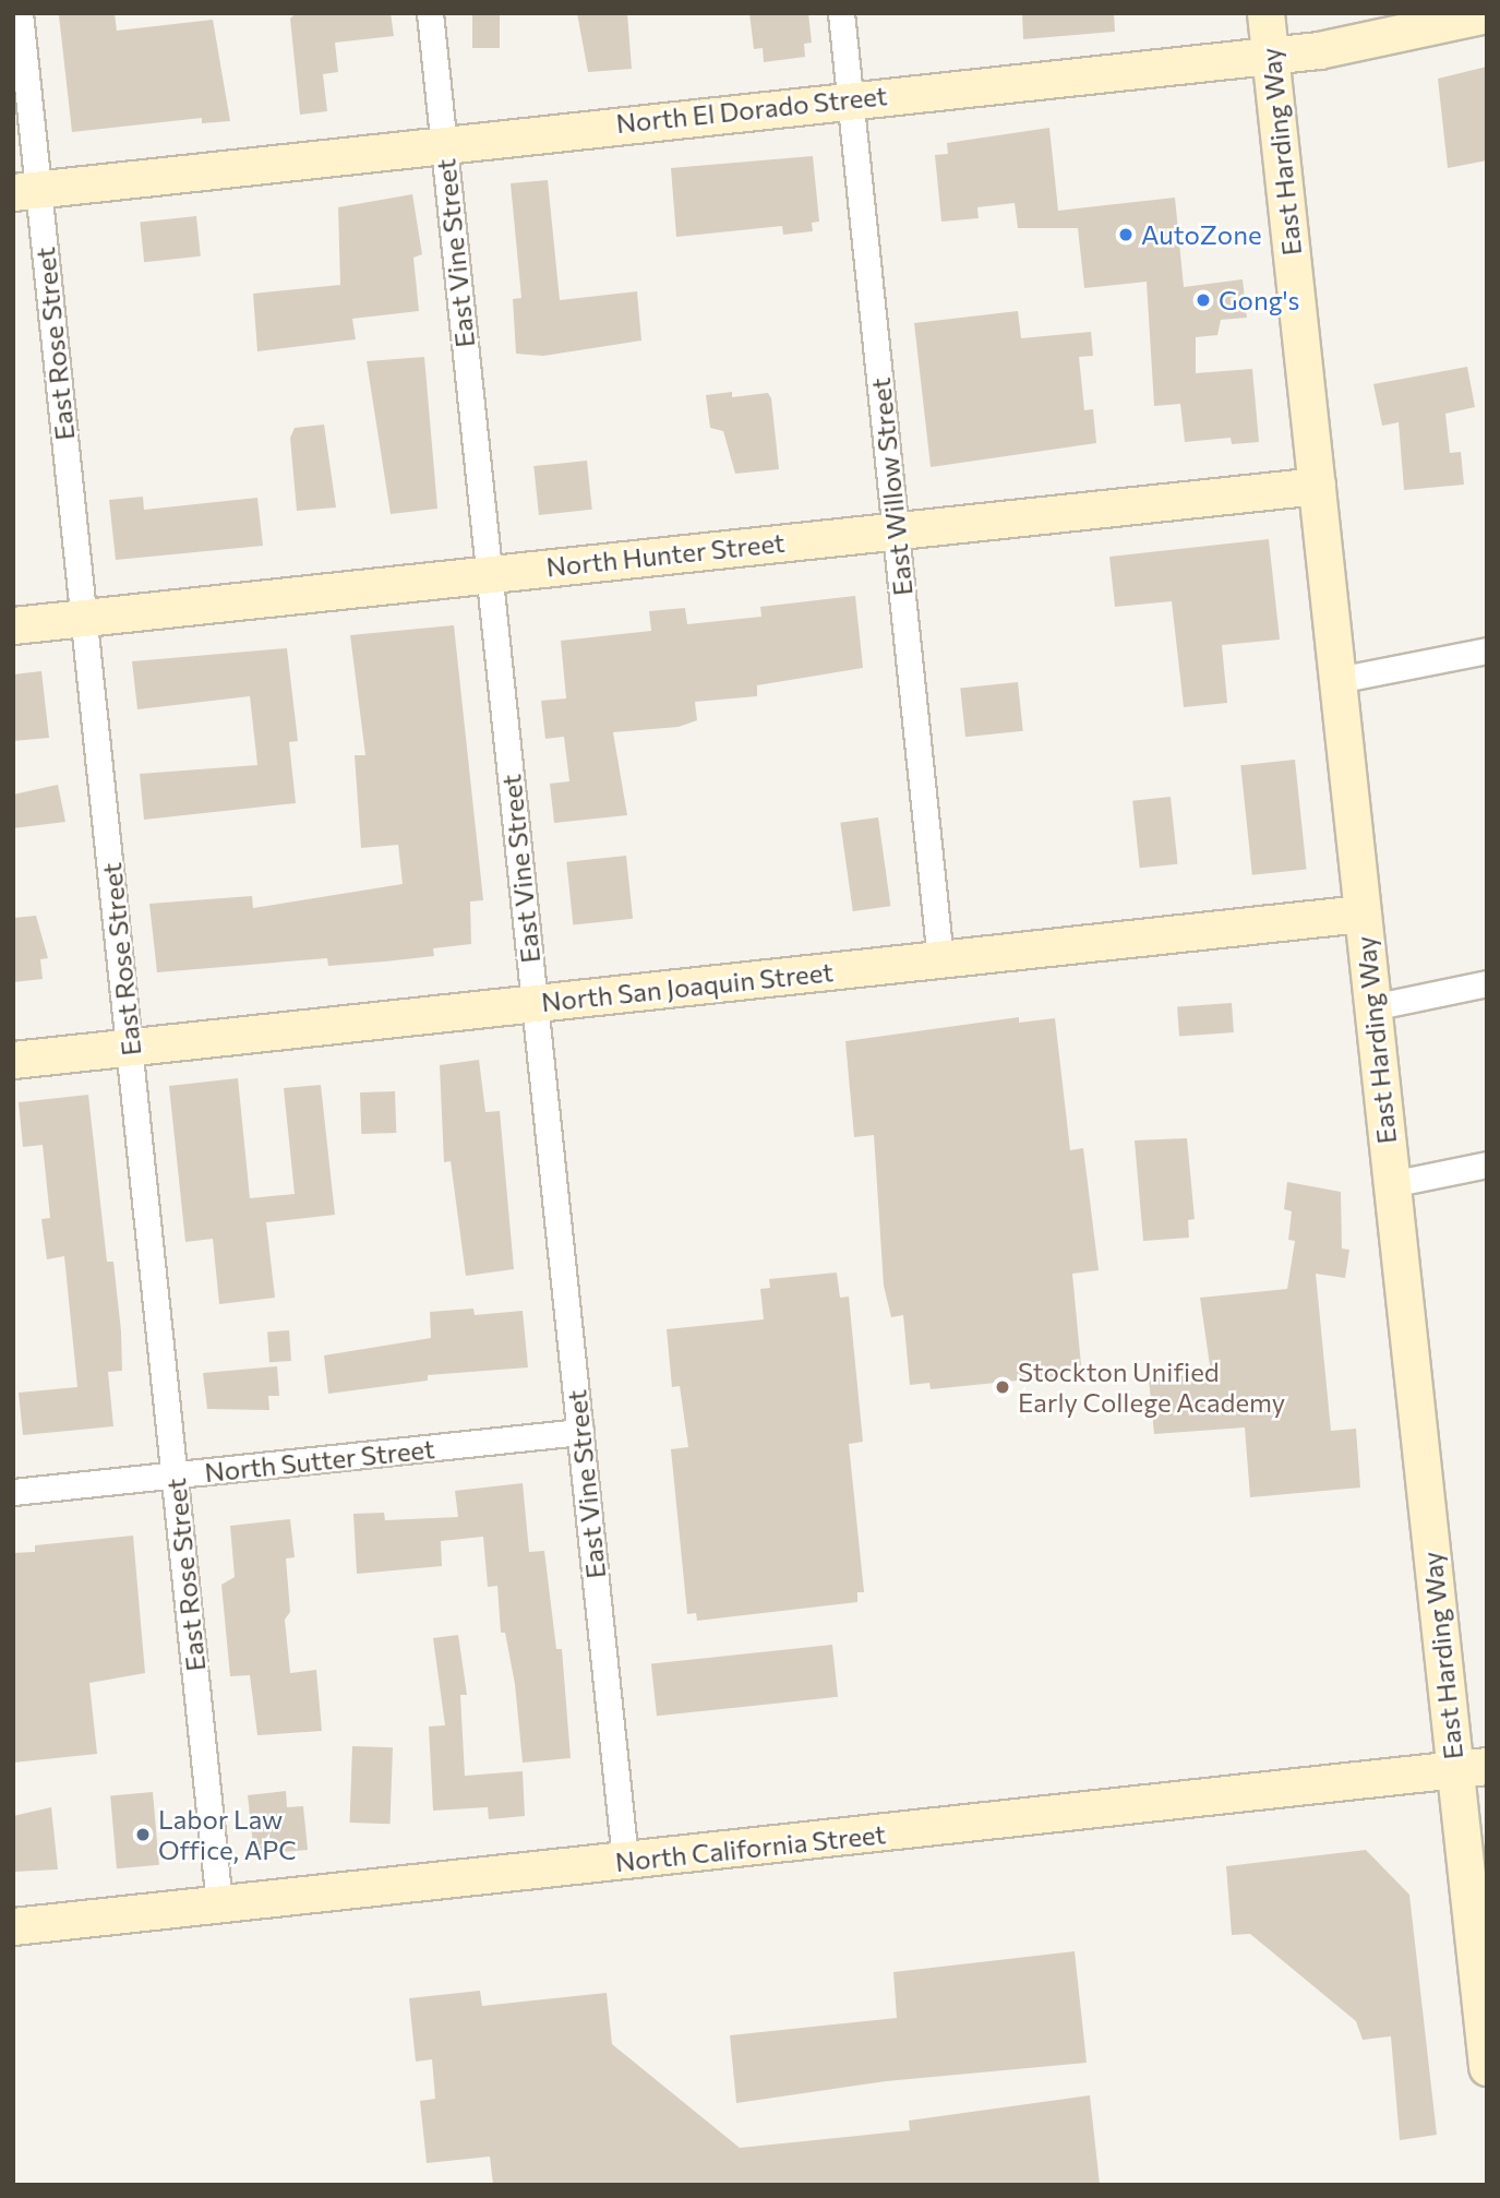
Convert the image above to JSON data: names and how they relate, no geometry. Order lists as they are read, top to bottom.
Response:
{
  "streets": {
    "street": [
      "North El Dorado Street",
      "East Harding Way",
      "East Vine Street",
      "East Rose Street",
      "East Willow Street",
      "North Hunter Street",
      "North San Joaquin Street",
      "North Sutter Street",
      "North California Street"
    ]
  },
  "crossings": [
    ["North El Dorado Street", "East Harding Way"],
    ["North El Dorado Street", "East Vine Street"],
    ["North El Dorado Street", "East Rose Street"],
    ["North El Dorado Street", "East Willow Street"],
    ["East Harding Way", "North Hunter Street"],
    ["East Harding Way", "North San Joaquin Street"],
    ["East Harding Way", "North California Street"],
    ["East Vine Street", "North Hunter Street"],
    ["East Vine Street", "North San Joaquin Street"],
    ["East Vine Street", "North Sutter Street"],
    ["East Vine Street", "North California Street"],
    ["East Rose Street", "North Hunter Street"],
    ["East Rose Street", "North San Joaquin Street"],
    ["East Rose Street", "North Sutter Street"],
    ["East Rose Street", "North California Street"],
    ["East Willow Street", "North Hunter Street"],
    ["East Willow Street", "North San Joaquin Street"]
  ],
  "places": [
    "AutoZone",
    "Gong's",
    "Stockton Unified Early College Academy",
    "Labor Law Office, APC"
  ]
}
